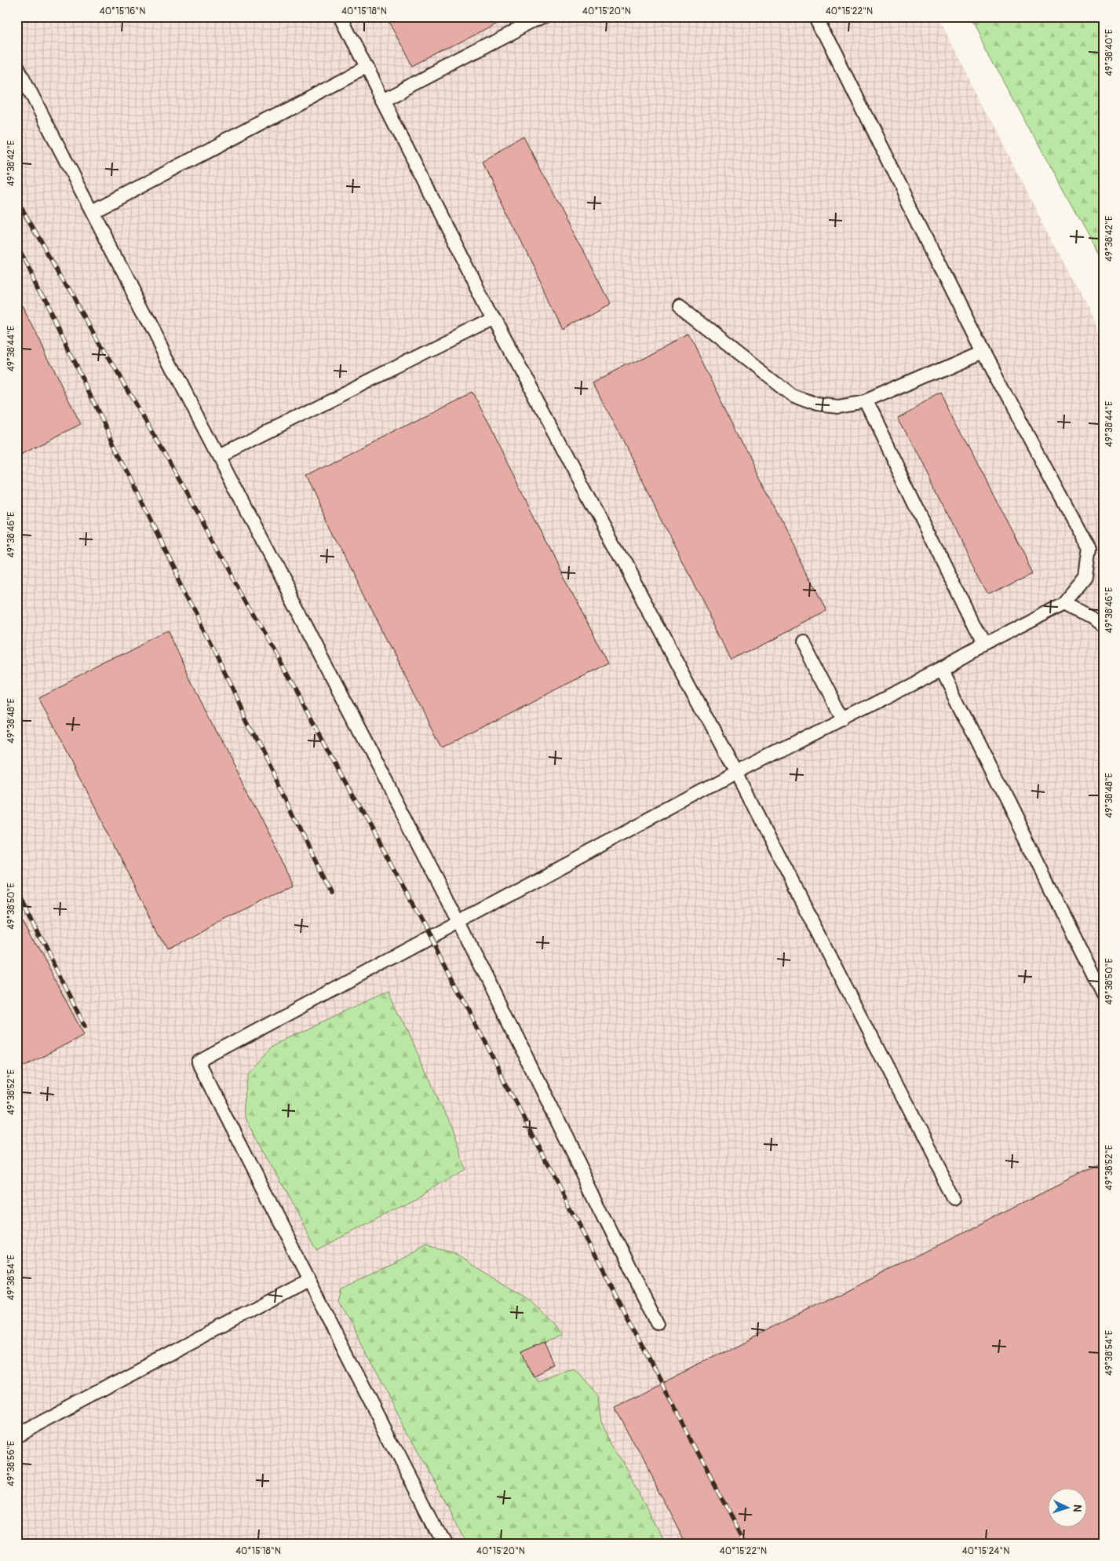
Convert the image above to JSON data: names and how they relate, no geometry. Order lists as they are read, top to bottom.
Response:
{
  "north": "right",
  "coordinates": [
    "40°15'16\"N",
    "40°15'18\"N",
    "40°15'20\"N",
    "40°15'22\"N",
    "49°38'40\"E",
    "49°38'42\"E",
    "49°38'44\"E",
    "49°38'46\"E",
    "49°38'48\"E",
    "49°38'50\"E",
    "49°38'52\"E",
    "49°38'54\"E",
    "49°38'56\"E",
    "40°15'24\"N"
  ]
}
